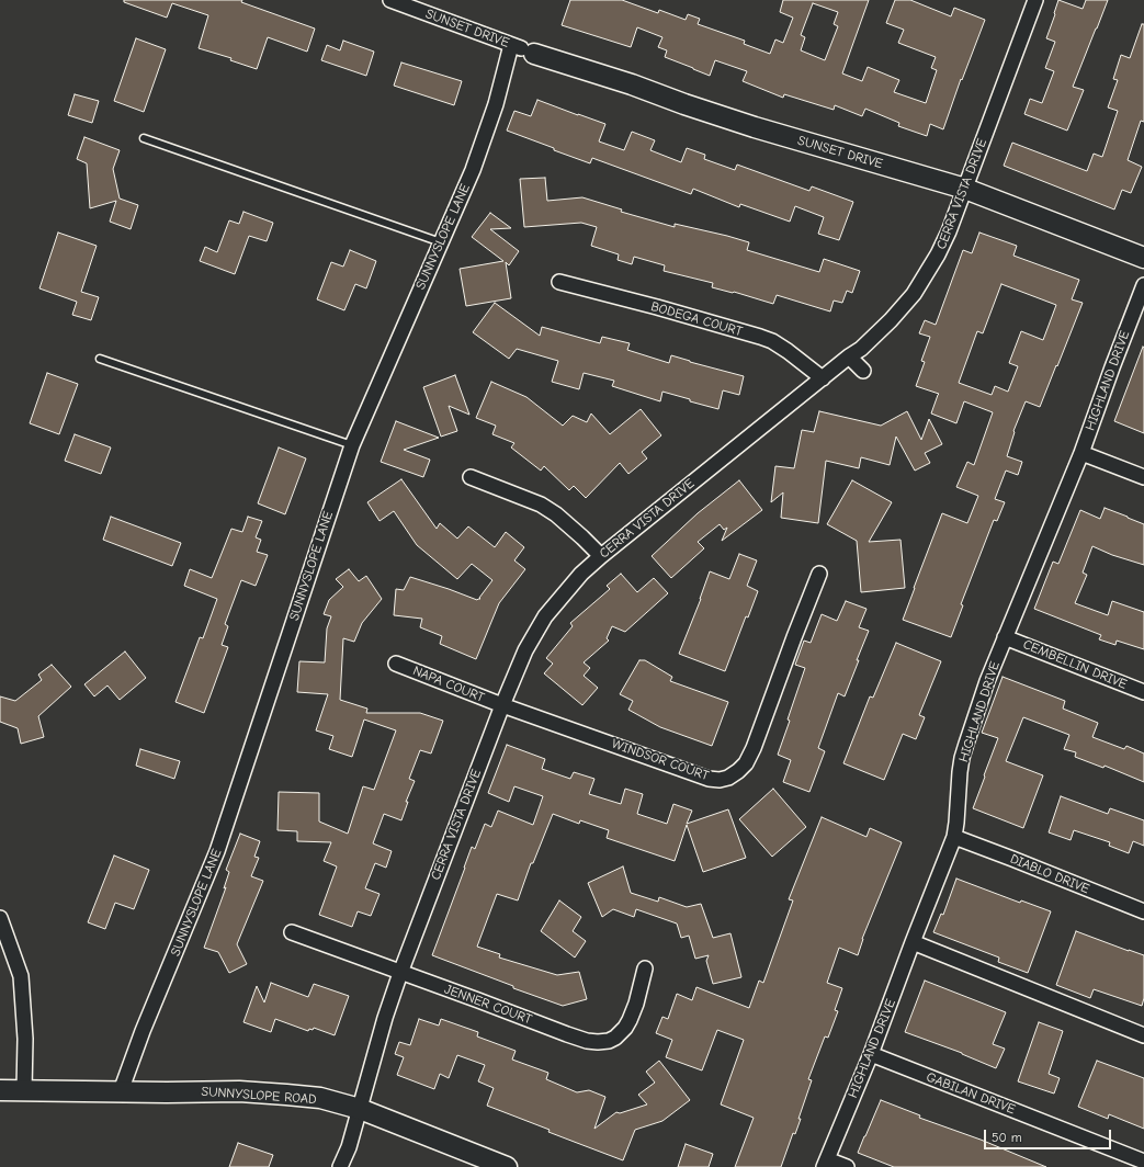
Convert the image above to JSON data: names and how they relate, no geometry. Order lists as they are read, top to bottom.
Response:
{
  "streets": {
    "street": [
      "SUNSET DRIVE",
      "CERRA VISTA DRIVE",
      "SUNNYSLOPE LANE",
      "BODEGA COURT",
      "HIGHLAND DRIVE",
      "CEMBELLIN DRIVE",
      "NAPA COURT",
      "WINDSOR COURT",
      "DIABLO DRIVE",
      "JENNER COURT",
      "GABILAN DRIVE",
      "SUNNYSLOPE ROAD"
    ]
  },
  "crossings": [
    ["SUNSET DRIVE", "CERRA VISTA DRIVE"],
    ["SUNSET DRIVE", "SUNNYSLOPE LANE"],
    ["CERRA VISTA DRIVE", "BODEGA COURT"],
    ["CERRA VISTA DRIVE", "NAPA COURT"],
    ["CERRA VISTA DRIVE", "WINDSOR COURT"],
    ["CERRA VISTA DRIVE", "JENNER COURT"],
    ["CERRA VISTA DRIVE", "SUNNYSLOPE ROAD"],
    ["SUNNYSLOPE LANE", "SUNNYSLOPE ROAD"],
    ["HIGHLAND DRIVE", "CEMBELLIN DRIVE"],
    ["HIGHLAND DRIVE", "DIABLO DRIVE"],
    ["HIGHLAND DRIVE", "GABILAN DRIVE"],
    ["NAPA COURT", "WINDSOR COURT"]
  ],
  "scale_bar": "50 m"
}
